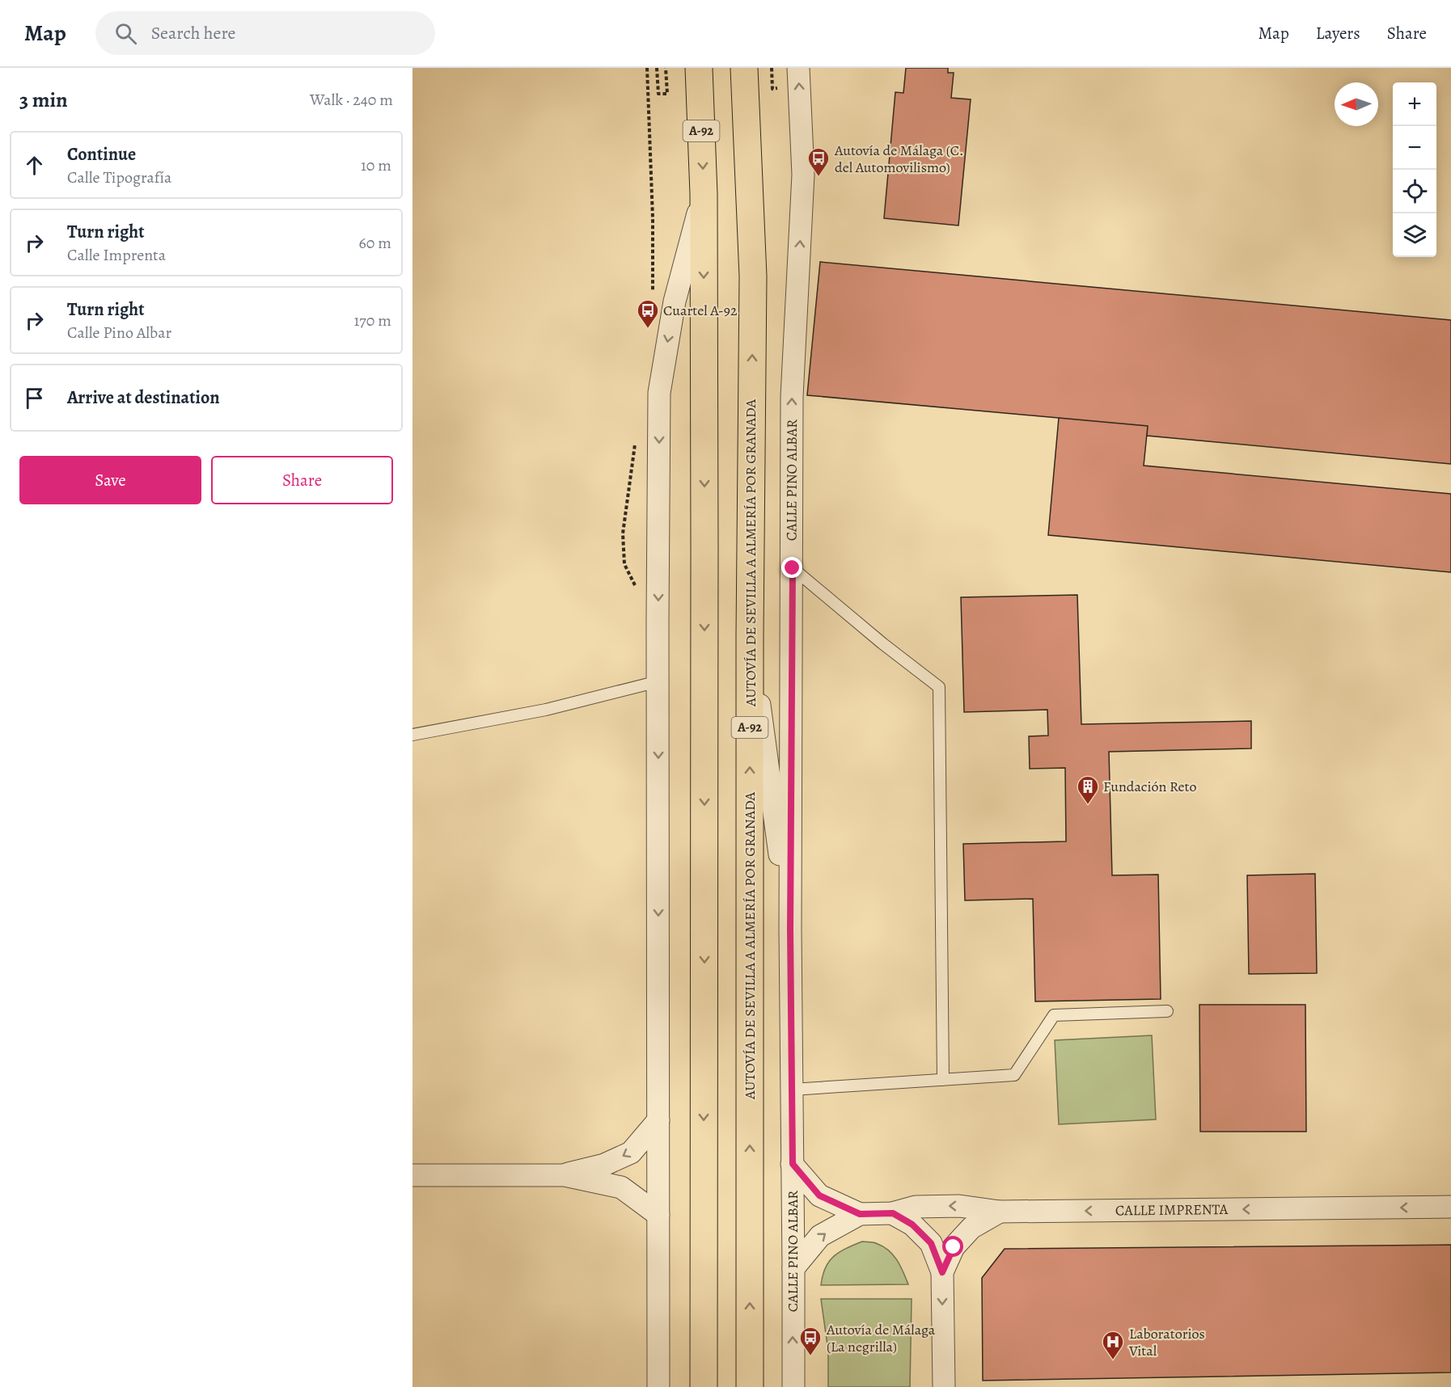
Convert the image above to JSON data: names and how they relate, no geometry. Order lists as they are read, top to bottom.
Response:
{
  "streets": {
    "highway": ["A-92", "AUTOVÍA DE SEVILLA A ALMERÍA POR GRANADA"],
    "street": ["CALLE PINO ALBAR", "CALLE IMPRENTA"]
  },
  "crossings": [
    ["CALLE PINO ALBAR", "CALLE IMPRENTA"]
  ],
  "places": {
    "bus stop": ["Autovía de Málaga (C. del Automovilismo)", "Cuartel A-92", "Autovía de Málaga (La negrilla)"],
    "building": ["Fundación Reto"],
    "hospital": ["Laboratorios Vital"]
  },
  "north": "left",
  "page": {
    "header": "Map",
    "search": "Search here",
    "nav": ["Map", "Layers", "Share"],
    "heading": ["3 min", "Walk · 240 m"],
    "map_buttons": ["+", "−"],
    "list": [
      ["Continue", "Calle Tipografía", "10 m"],
      ["Turn right", "Calle Imprenta", "60 m"],
      ["Turn right", "Calle Pino Albar", "170 m"],
      "Arrive at destination"
    ],
    "buttons": ["Save", "Share"]
  }
}
